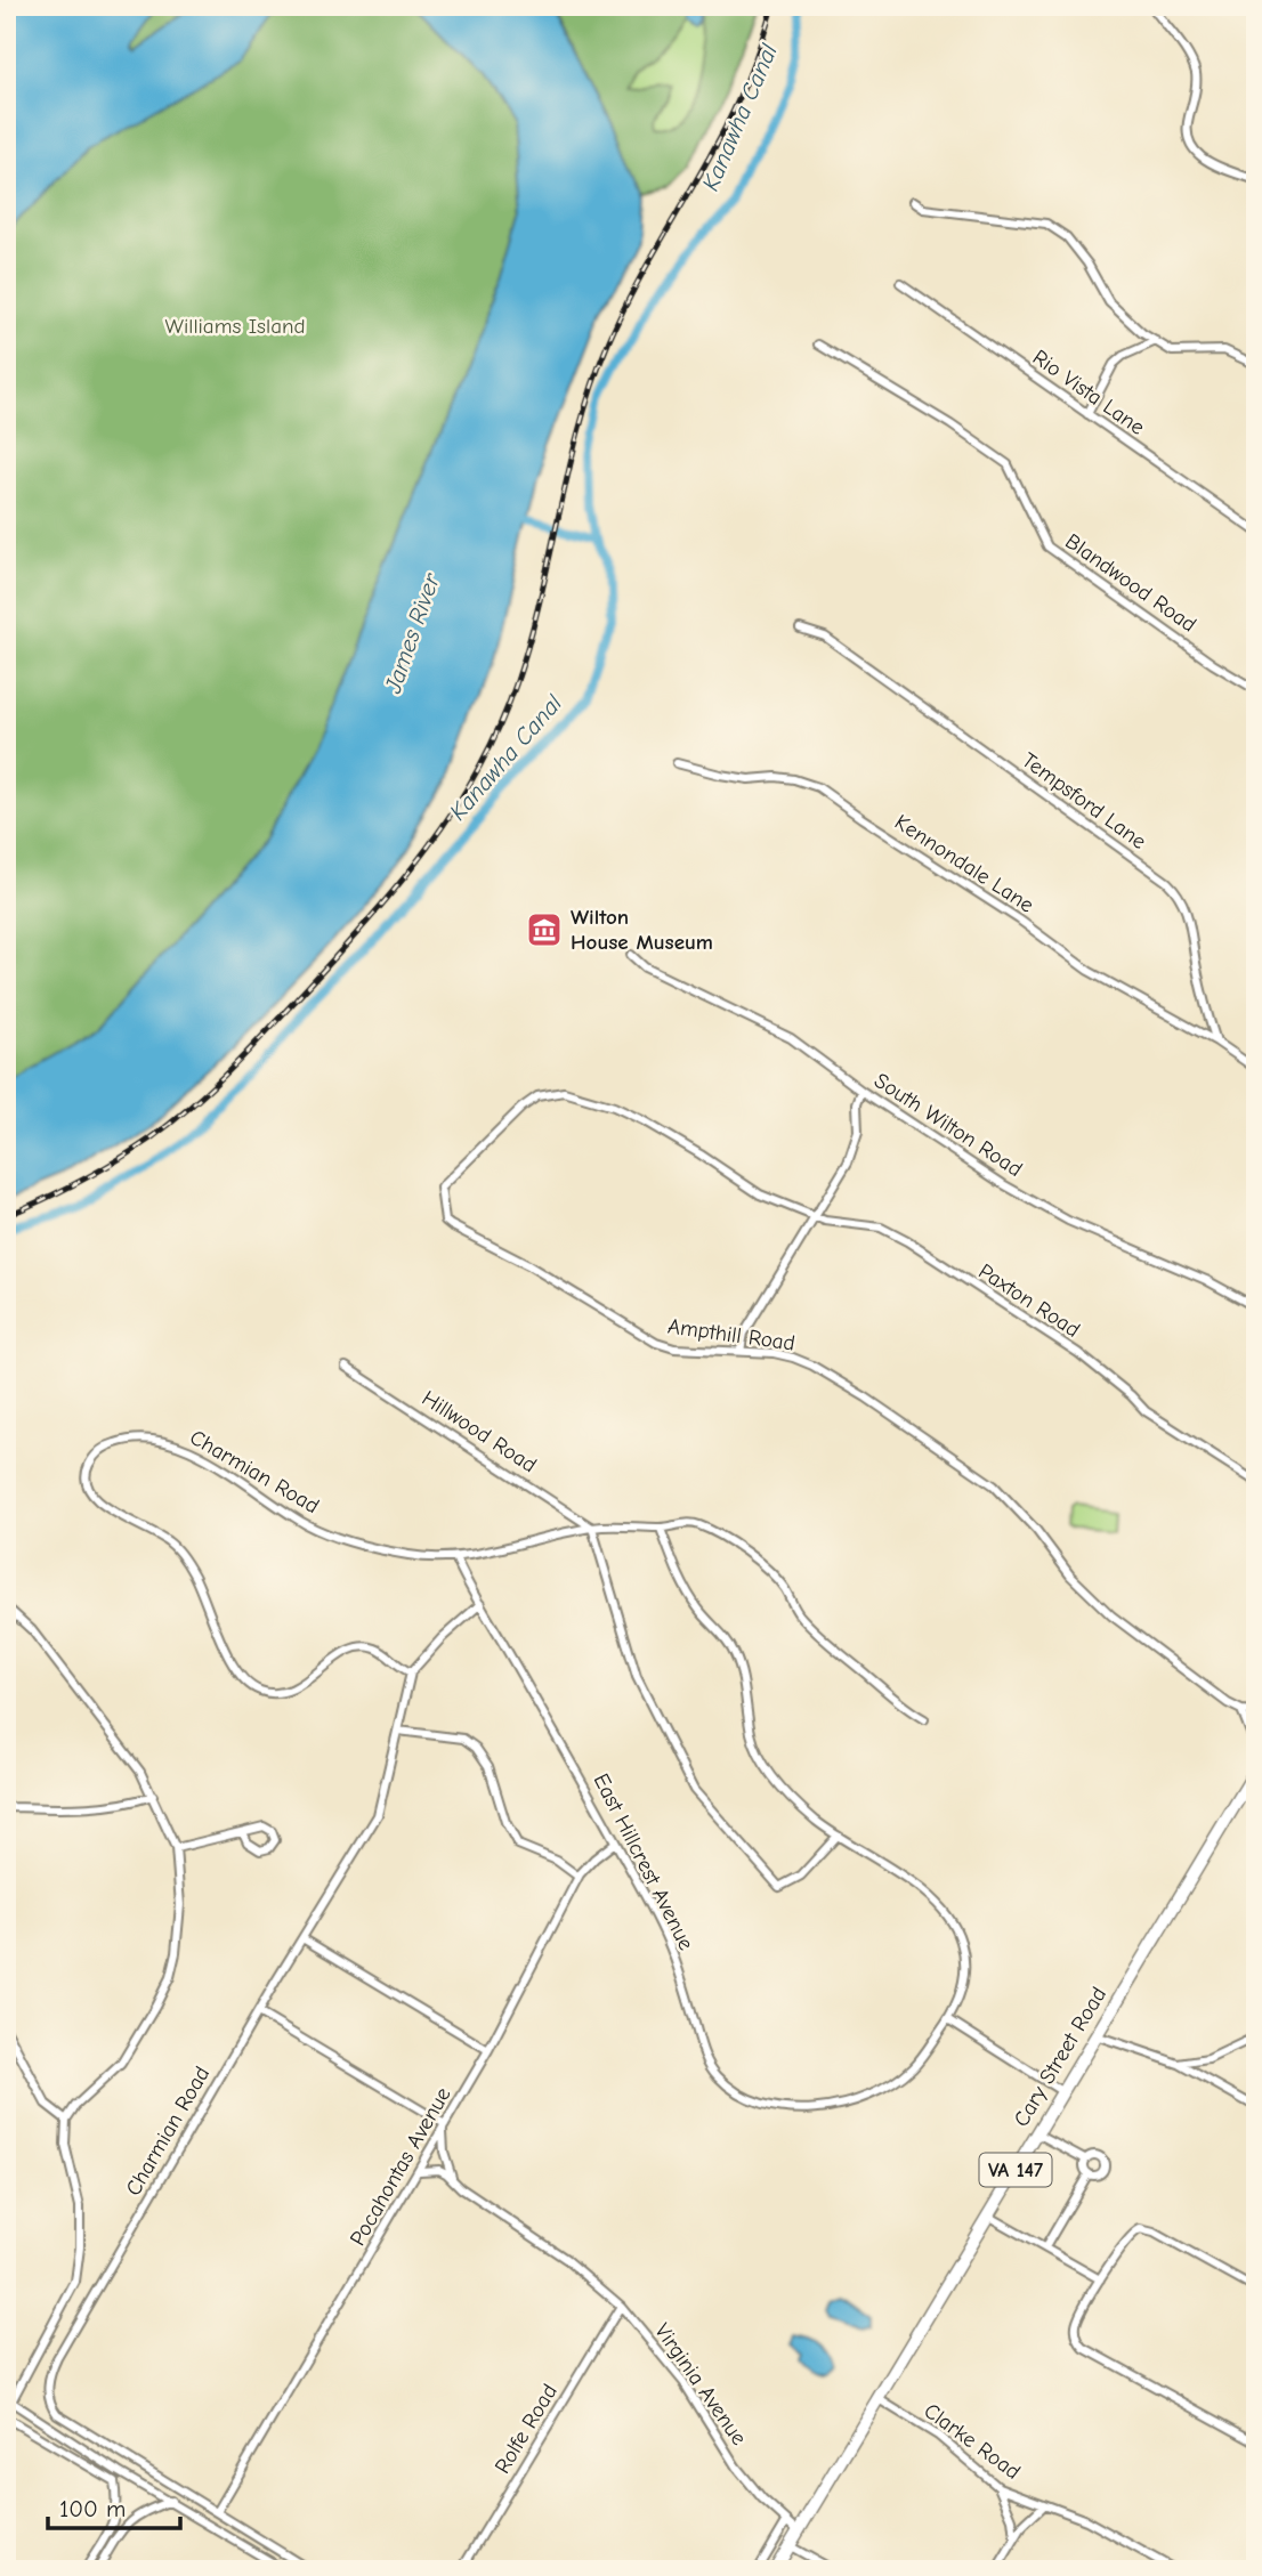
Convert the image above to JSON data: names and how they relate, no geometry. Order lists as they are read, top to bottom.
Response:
{
  "streets": {
    "main road": ["Cary Street Road", "VA 147"],
    "street": [
      "Rio Vista Lane",
      "Blandwood Road",
      "Tempsford Lane",
      "Kennondale Lane",
      "South Wilton Road",
      "Paxton Road",
      "Ampthill Road",
      "Hillwood Road",
      "Charmian Road",
      "East Hillcrest Avenue",
      "Pocahontas Avenue",
      "Virginia Avenue",
      "Rolfe Road",
      "Clarke Road"
    ]
  },
  "crossings": [
    ["Tempsford Lane", "Kennondale Lane"],
    ["Paxton Road", "Ampthill Road"],
    ["Hillwood Road", "Charmian Road"],
    ["Charmian Road", "East Hillcrest Avenue"],
    ["Charmian Road", "Pocahontas Avenue"],
    ["East Hillcrest Avenue", "Pocahontas Avenue"],
    ["Cary Street Road", "Virginia Avenue"],
    ["Cary Street Road", "Clarke Road"],
    ["Pocahontas Avenue", "Virginia Avenue"],
    ["Virginia Avenue", "Rolfe Road"]
  ],
  "water": ["Kanawha Canal", "James River"],
  "parks": ["Williams Island"],
  "places": {
    "museum": ["Wilton House Museum"]
  },
  "scale_bar": "100 m"
}
